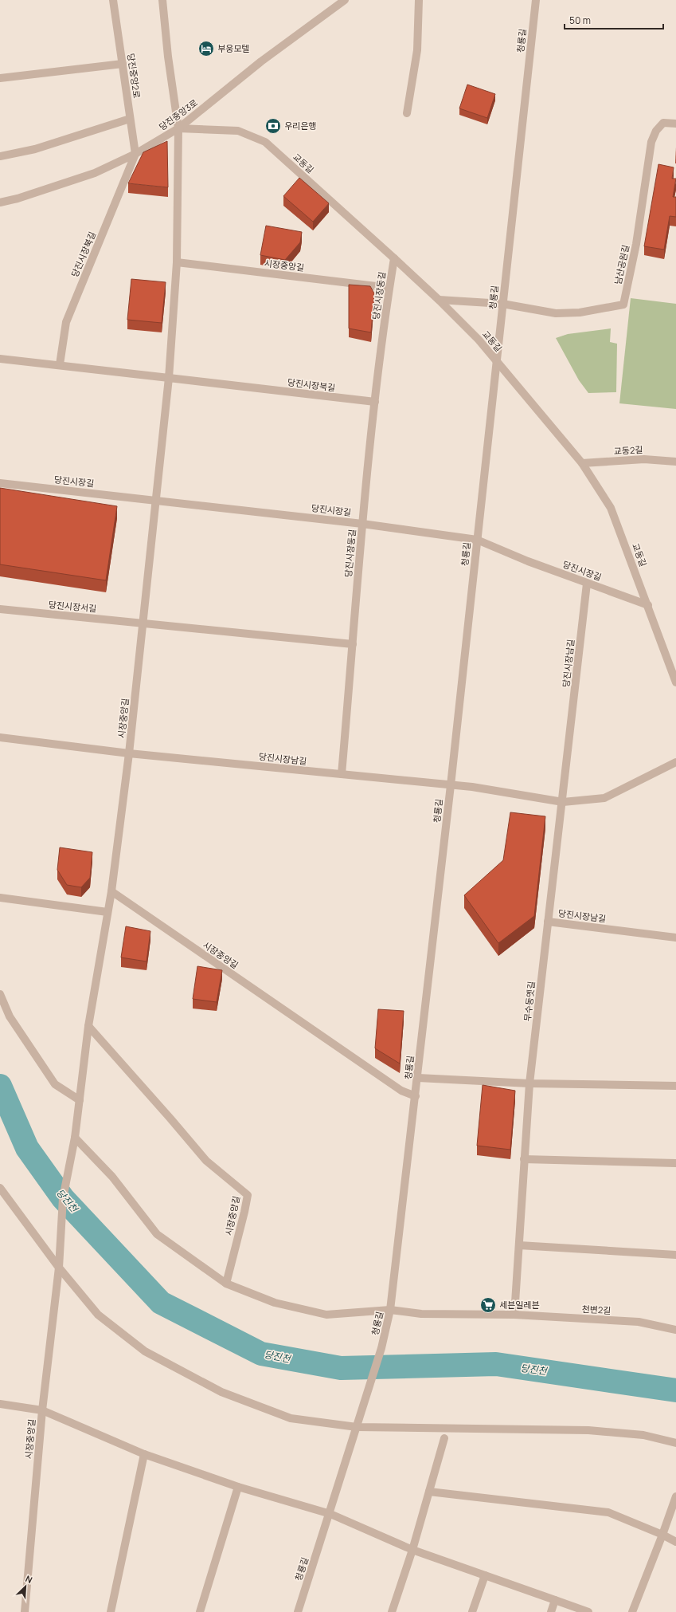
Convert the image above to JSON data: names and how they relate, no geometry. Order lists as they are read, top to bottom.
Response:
{
  "streets": {
    "street": [
      "청룡길",
      "당진중앙2로",
      "당진중앙3로",
      "교동길",
      "당진시장북길",
      "남산공원길",
      "시장중앙길",
      "당진시장동길",
      "교동2길",
      "당진시장길",
      "당진시장서길",
      "당진시장남길",
      "무수동옛길",
      "천변2길"
    ]
  },
  "crossings": [
    ["청룡길", "교동길"],
    ["청룡길", "남산공원길"],
    ["청룡길", "시장중앙길"],
    ["청룡길", "당진시장길"],
    ["청룡길", "당진시장남길"],
    ["청룡길", "천변2길"],
    ["당진중앙2로", "당진중앙3로"],
    ["당진중앙2로", "당진시장북길"],
    ["당진중앙3로", "교동길"],
    ["당진중앙3로", "당진시장북길"],
    ["교동길", "당진시장동길"],
    ["교동길", "교동2길"],
    ["교동길", "당진시장길"],
    ["당진시장북길", "당진시장동길"],
    ["시장중앙길", "당진시장동길"],
    ["시장중앙길", "당진시장길"],
    ["시장중앙길", "당진시장서길"],
    ["시장중앙길", "당진시장남길"],
    ["당진시장동길", "당진시장길"],
    ["당진시장동길", "당진시장남길"],
    ["당진시장길", "당진시장남길"],
    ["당진시장남길", "무수동옛길"]
  ],
  "water": ["당진천"],
  "places": {
    "hotel": ["부웅모텔"],
    "bank": ["우리은행"],
    "supermarket": ["세븐일레븐"]
  },
  "scale_bar": "50 m",
  "north": "top right"
}
